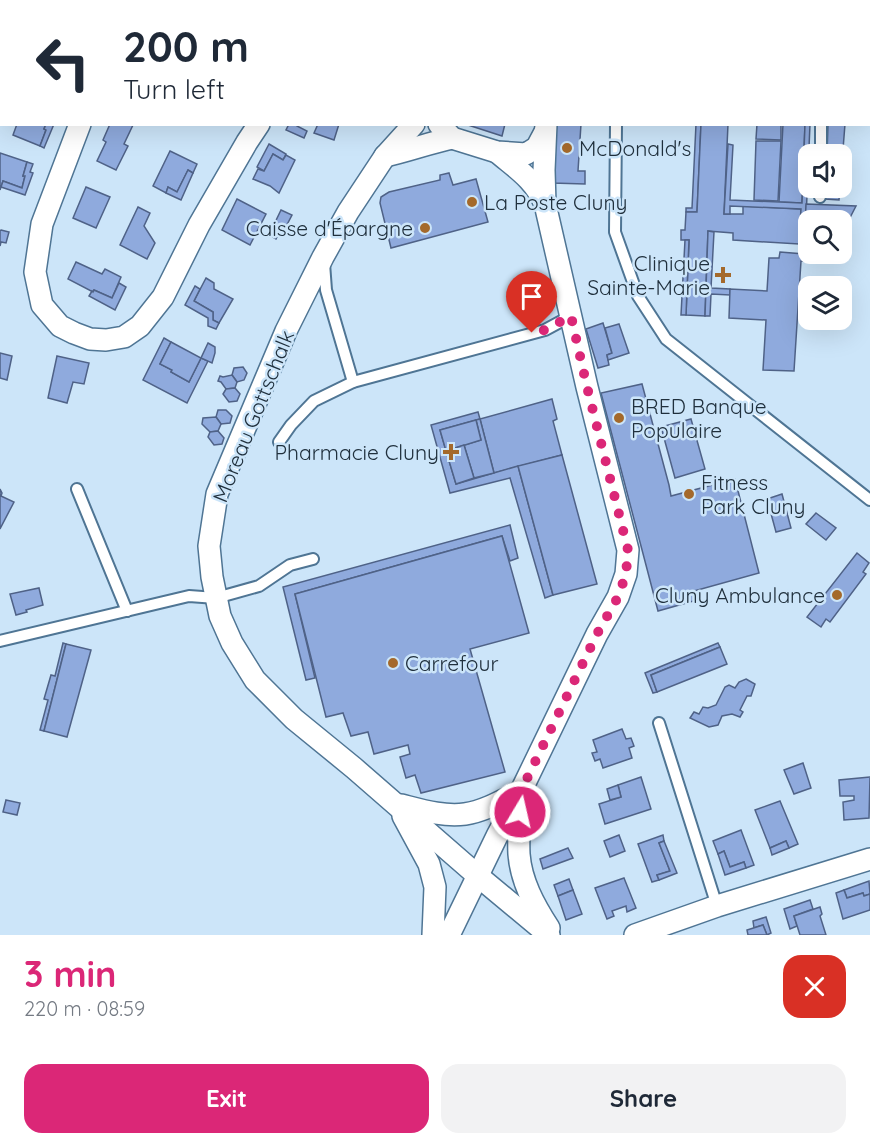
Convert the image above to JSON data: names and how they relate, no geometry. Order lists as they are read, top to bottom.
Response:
{
  "streets": {
    "street": ["Moreau Gottschalk"]
  },
  "places": {
    "other": [
      "McDonald's",
      "La Poste Cluny",
      "Caisse d'Épargne",
      "BRED Banque Populaire",
      "Fitness Park Cluny",
      "Cluny Ambulance",
      "Carrefour"
    ],
    "health": ["Clinique Sainte-Marie", "Pharmacie Cluny"]
  },
  "page": {
    "turn": ["200 m", "Turn left"],
    "heading": ["3 min", "220 m · 08:59"],
    "buttons": ["Exit", "Share"]
  }
}
